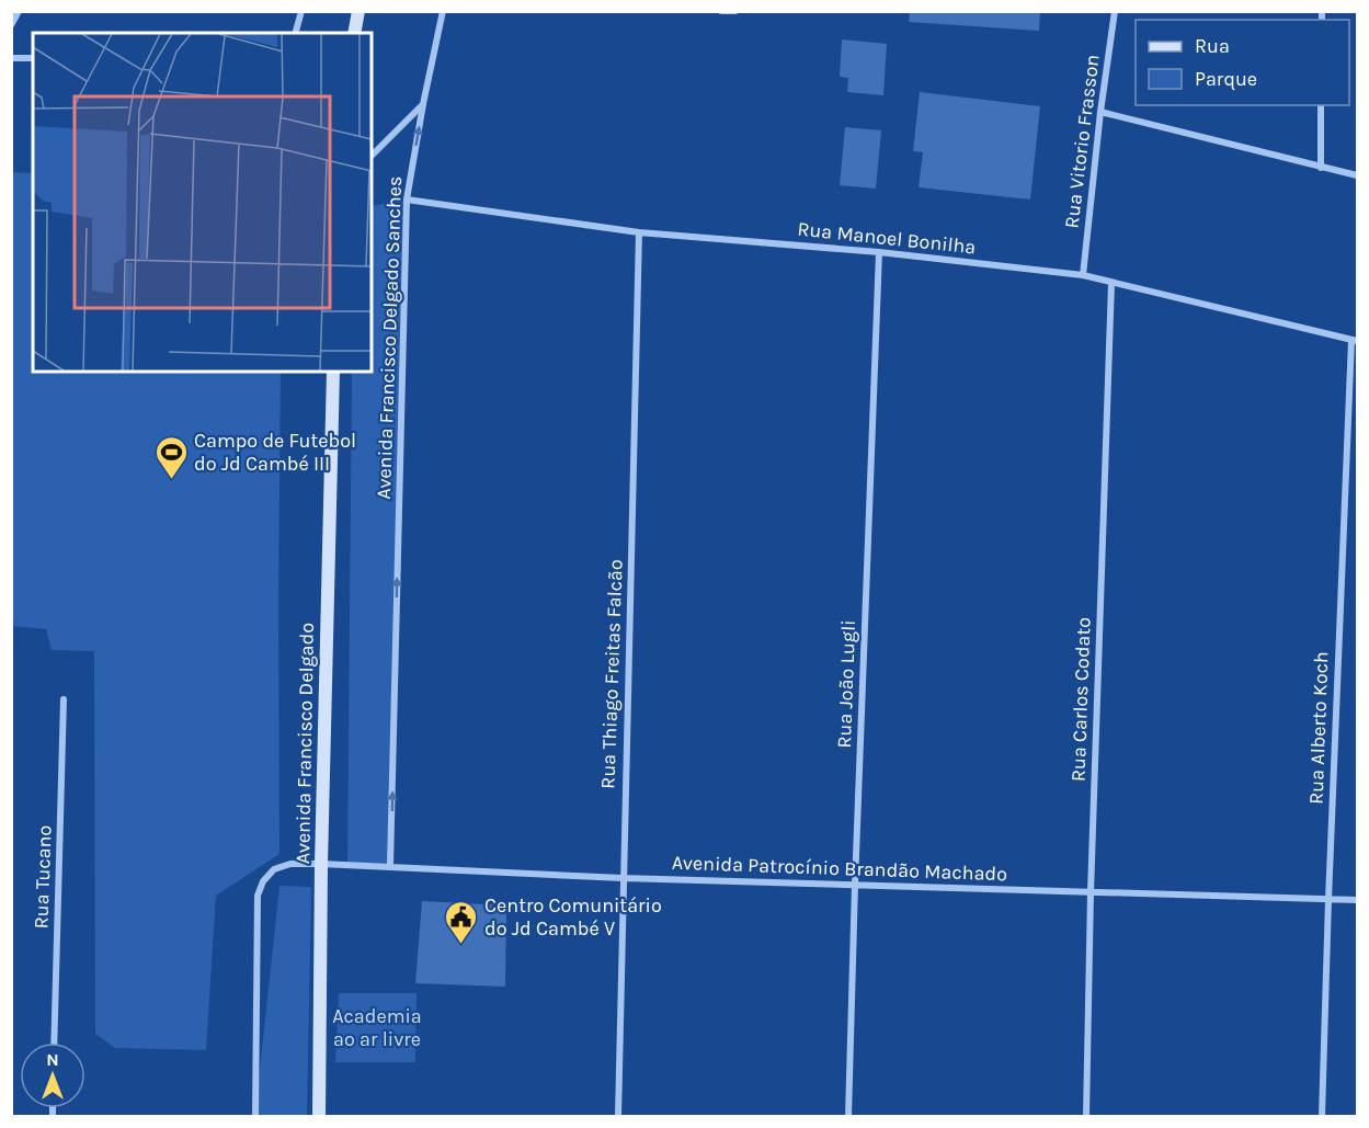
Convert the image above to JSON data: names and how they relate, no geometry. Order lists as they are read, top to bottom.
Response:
{
  "streets": {
    "main road": ["Avenida Francisco Delgado"],
    "street": [
      "Rua Vitorio Frasson",
      "Rua Manoel Bonilha",
      "Avenida Francisco Delgado Sanches",
      "Rua Thiago Freitas Falcão",
      "Rua João Lugli",
      "Rua Carlos Codato",
      "Rua Alberto Koch",
      "Avenida Patrocínio Brandão Machado",
      "Rua Tucano"
    ]
  },
  "crossings": [
    ["Rua Vitorio Frasson", "Rua Manoel Bonilha"],
    ["Rua Manoel Bonilha", "Avenida Francisco Delgado Sanches"],
    ["Rua Manoel Bonilha", "Rua Thiago Freitas Falcão"],
    ["Rua Manoel Bonilha", "Rua João Lugli"],
    ["Rua Manoel Bonilha", "Rua Carlos Codato"],
    ["Rua Manoel Bonilha", "Rua Alberto Koch"],
    ["Avenida Francisco Delgado Sanches", "Avenida Patrocínio Brandão Machado"],
    ["Rua Thiago Freitas Falcão", "Avenida Patrocínio Brandão Machado"],
    ["Rua João Lugli", "Avenida Patrocínio Brandão Machado"],
    ["Rua Carlos Codato", "Avenida Patrocínio Brandão Machado"],
    ["Rua Alberto Koch", "Avenida Patrocínio Brandão Machado"],
    ["Avenida Francisco Delgado", "Avenida Patrocínio Brandão Machado"]
  ],
  "one_way": ["Avenida Francisco Delgado Sanches"],
  "parks": ["Academia ao ar livre"],
  "places": {
    "sports": ["Campo de Futebol do Jd Cambé III"],
    "public building": ["Centro Comunitário do Jd Cambé V"]
  },
  "legend": ["Rua", "Parque"],
  "north": "top"
}
